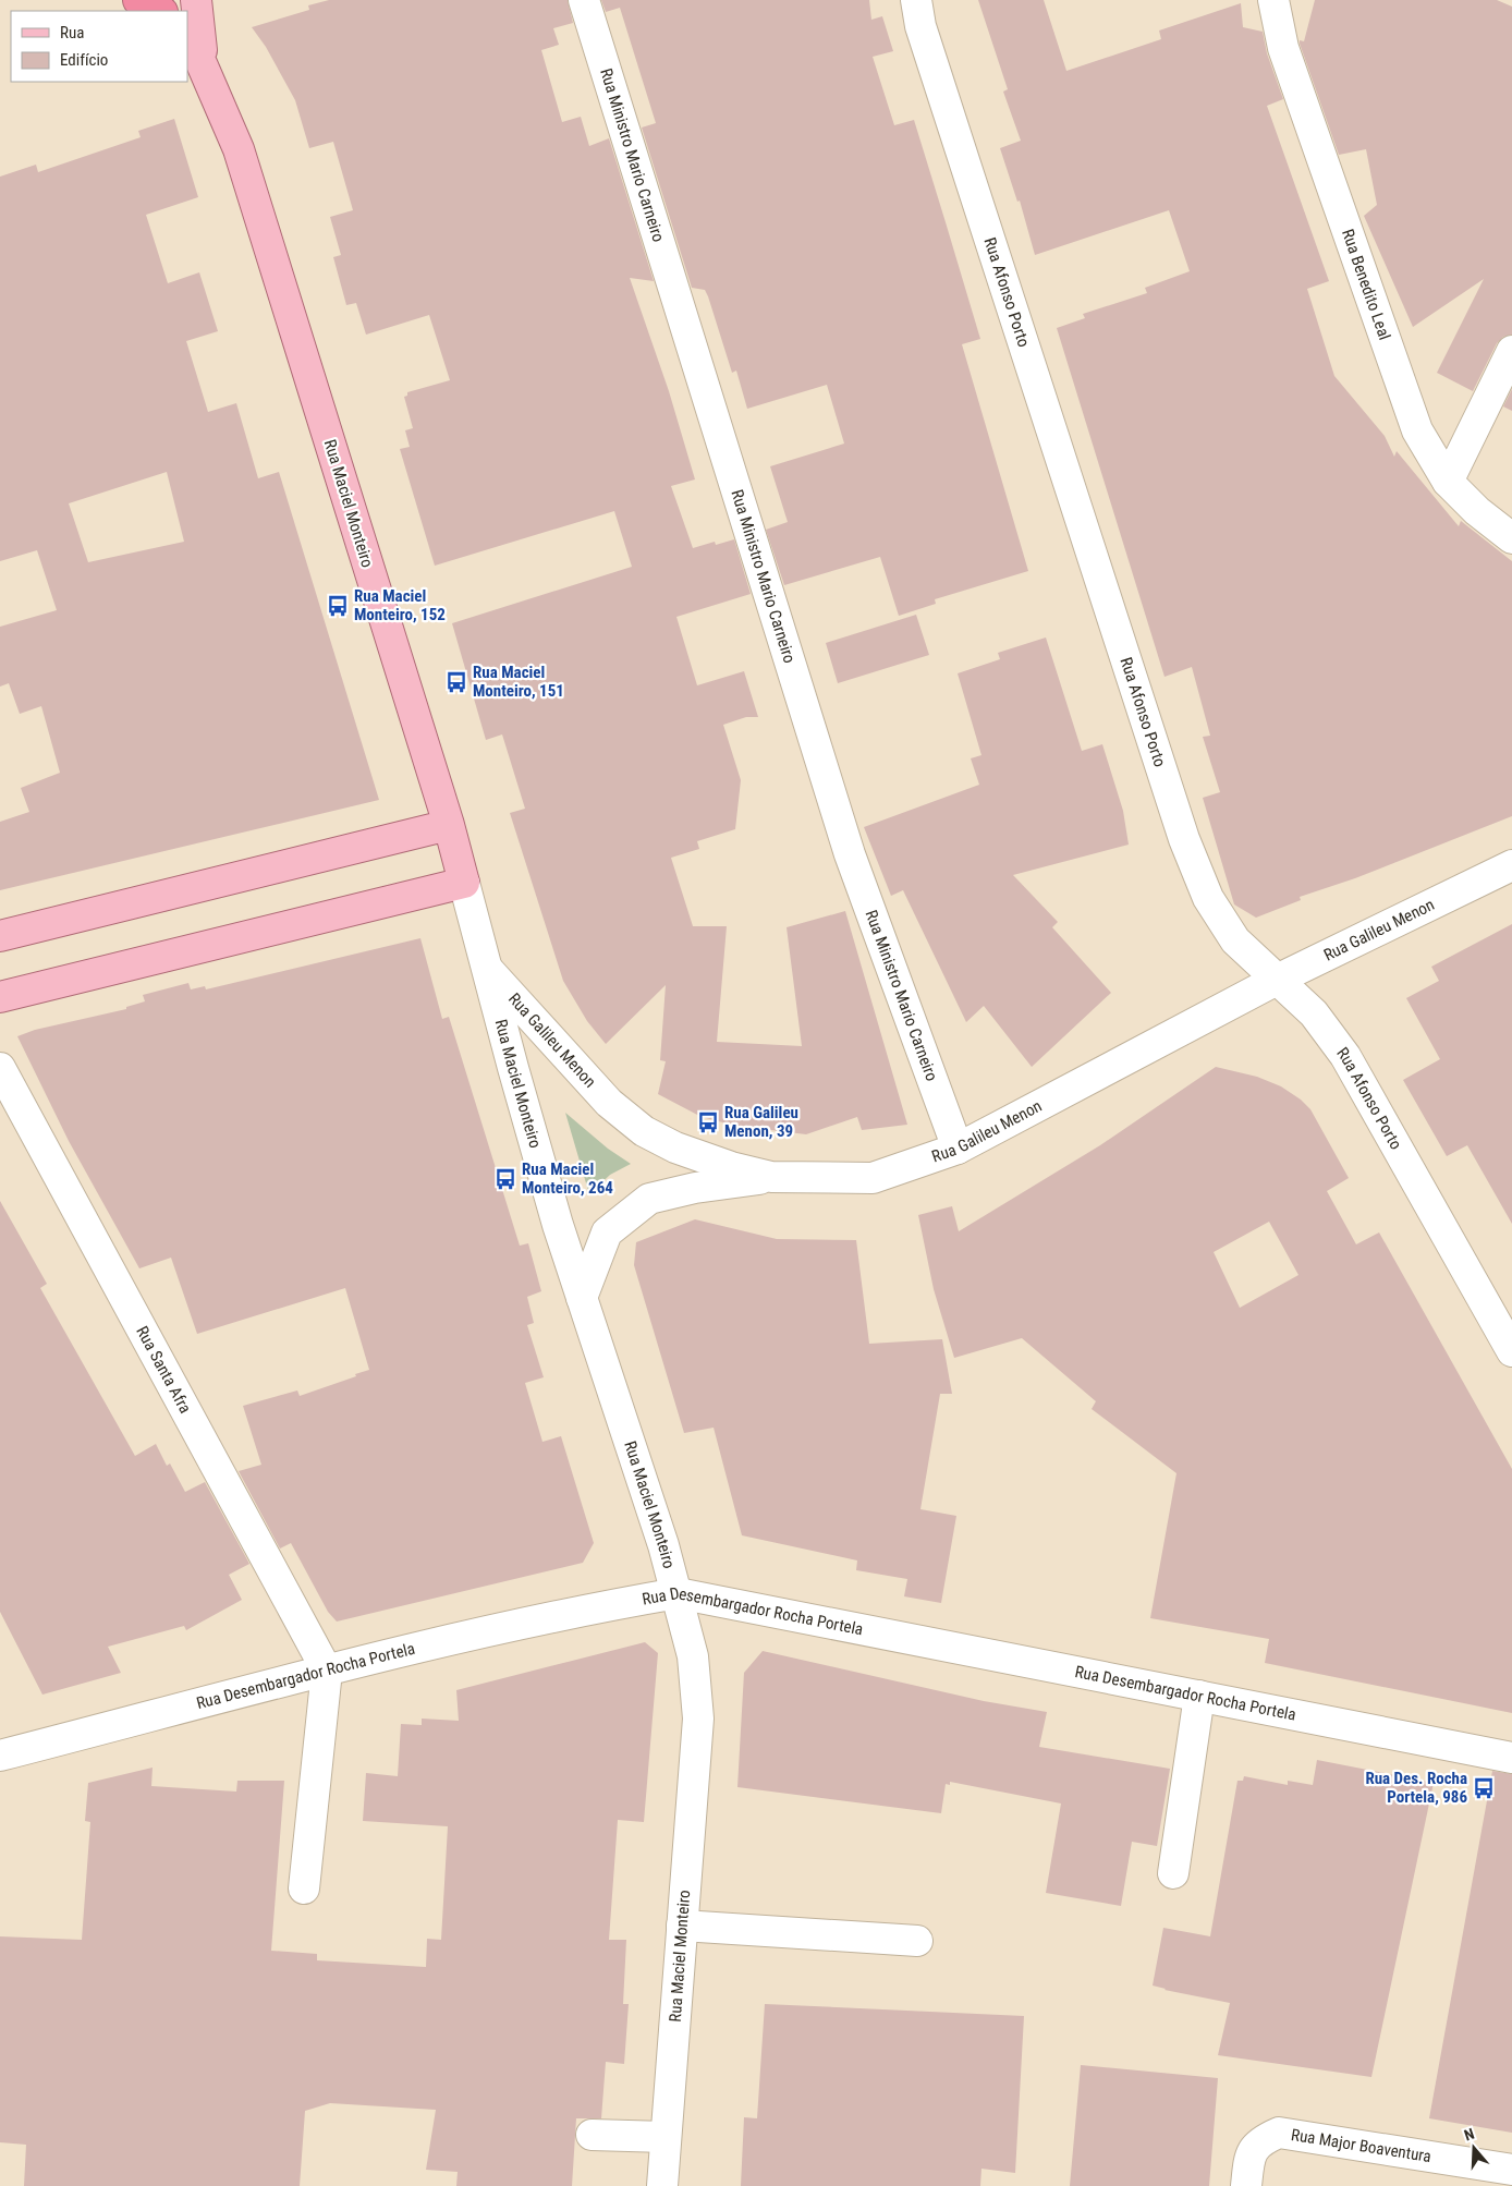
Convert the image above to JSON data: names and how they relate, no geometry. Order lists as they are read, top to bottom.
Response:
{
  "streets": {
    "main road": ["Rua Maciel Monteiro"],
    "street": [
      "Rua Ministro Mario Carneiro",
      "Rua Benedito Leal",
      "Rua Afonso Porto",
      "Rua Galileu Menon",
      "Rua Santa Afra",
      "Rua Desembargador Rocha Portela",
      "Rua Major Boaventura"
    ]
  },
  "crossings": [
    ["Rua Ministro Mario Carneiro", "Rua Galileu Menon"],
    ["Rua Afonso Porto", "Rua Galileu Menon"],
    ["Rua Maciel Monteiro", "Rua Galileu Menon"],
    ["Rua Maciel Monteiro", "Rua Desembargador Rocha Portela"],
    ["Rua Santa Afra", "Rua Desembargador Rocha Portela"]
  ],
  "places": {
    "bus stop": [
      "Rua Maciel Monteiro, 152",
      "Rua Maciel Monteiro, 151",
      "Rua Galileu Menon, 39",
      "Rua Maciel Monteiro, 264",
      "Rua Des. Rocha Portela, 986"
    ]
  },
  "legend": ["Rua", "Edifício"],
  "north": "top"
}
